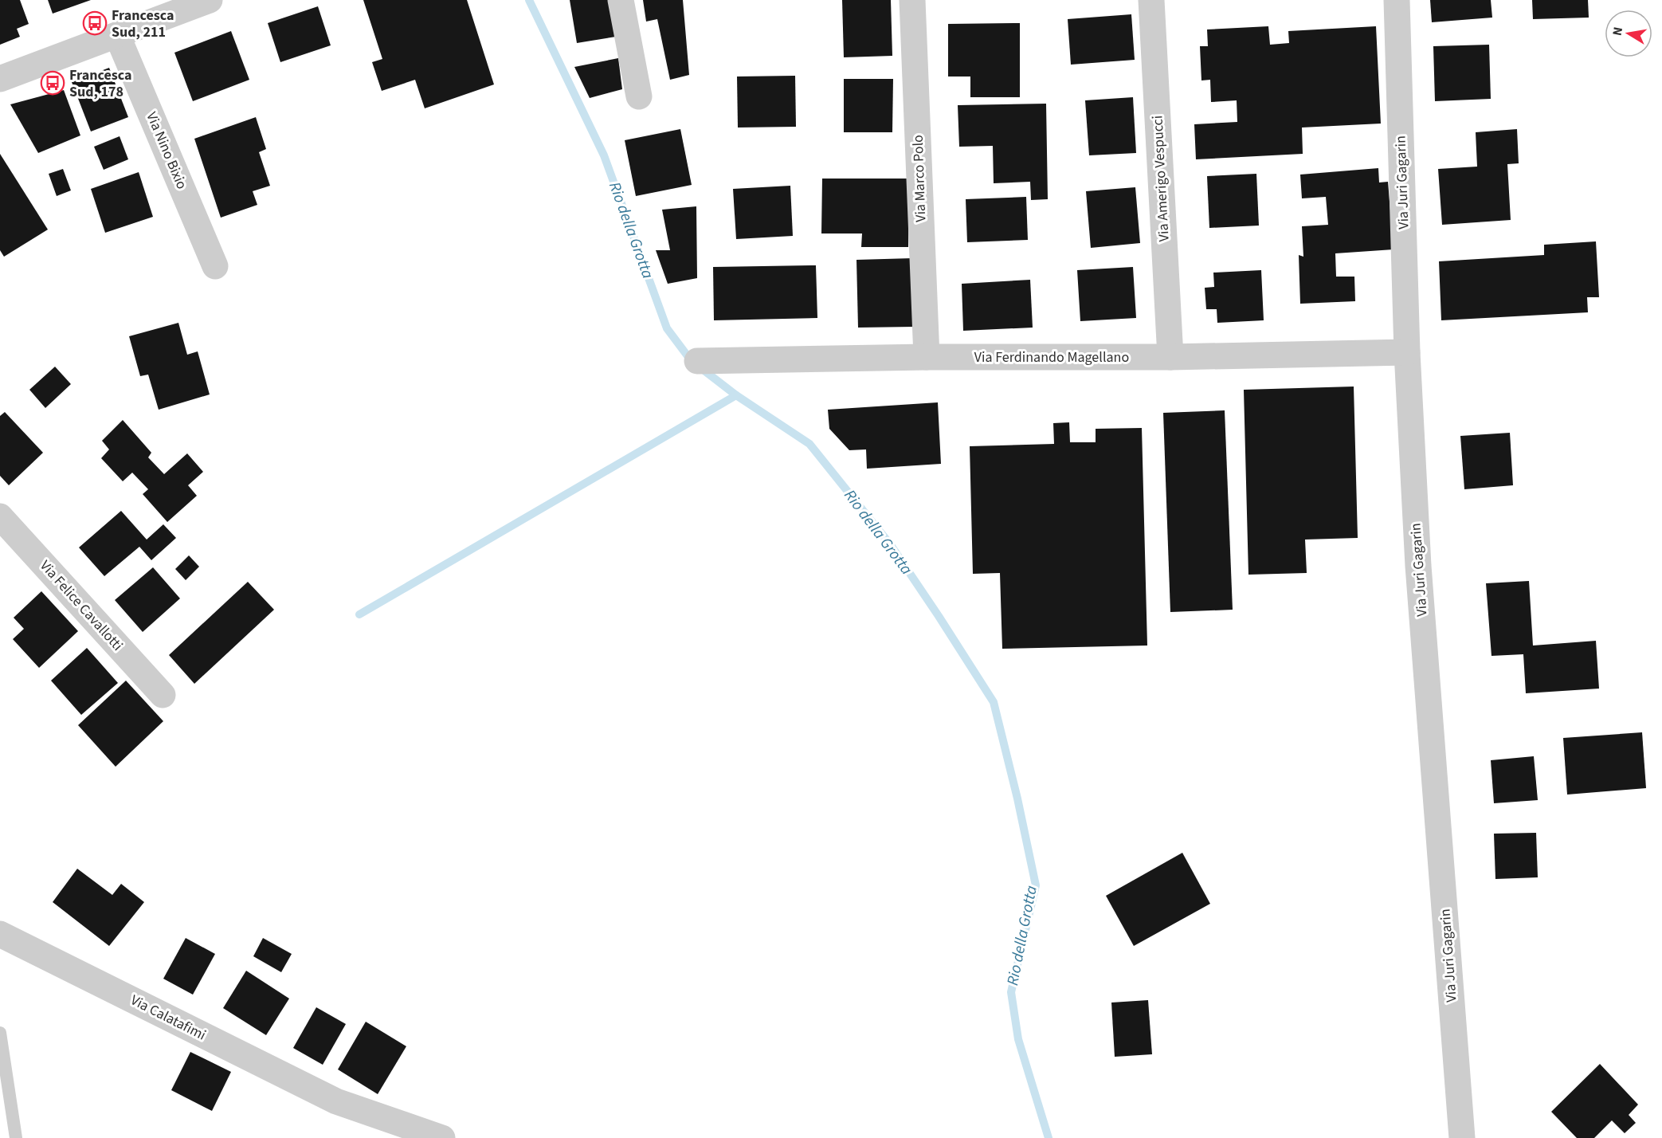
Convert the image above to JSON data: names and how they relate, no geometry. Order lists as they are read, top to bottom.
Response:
{
  "streets": {
    "street": [
      "Via Nino Bixio",
      "Via Marco Polo",
      "Via Amerigo Vespucci",
      "Via Juri Gagarin",
      "Via Ferdinando Magellano",
      "Via Felice Cavallotti",
      "Via Calatafimi"
    ]
  },
  "crossings": [
    ["Via Marco Polo", "Via Ferdinando Magellano"],
    ["Via Amerigo Vespucci", "Via Ferdinando Magellano"],
    ["Via Juri Gagarin", "Via Ferdinando Magellano"]
  ],
  "water": ["Rio della Grotta"],
  "places": {
    "bus stop": ["Francesca Sud, 211", "Francesca Sud, 178"]
  },
  "north": "left"
}
